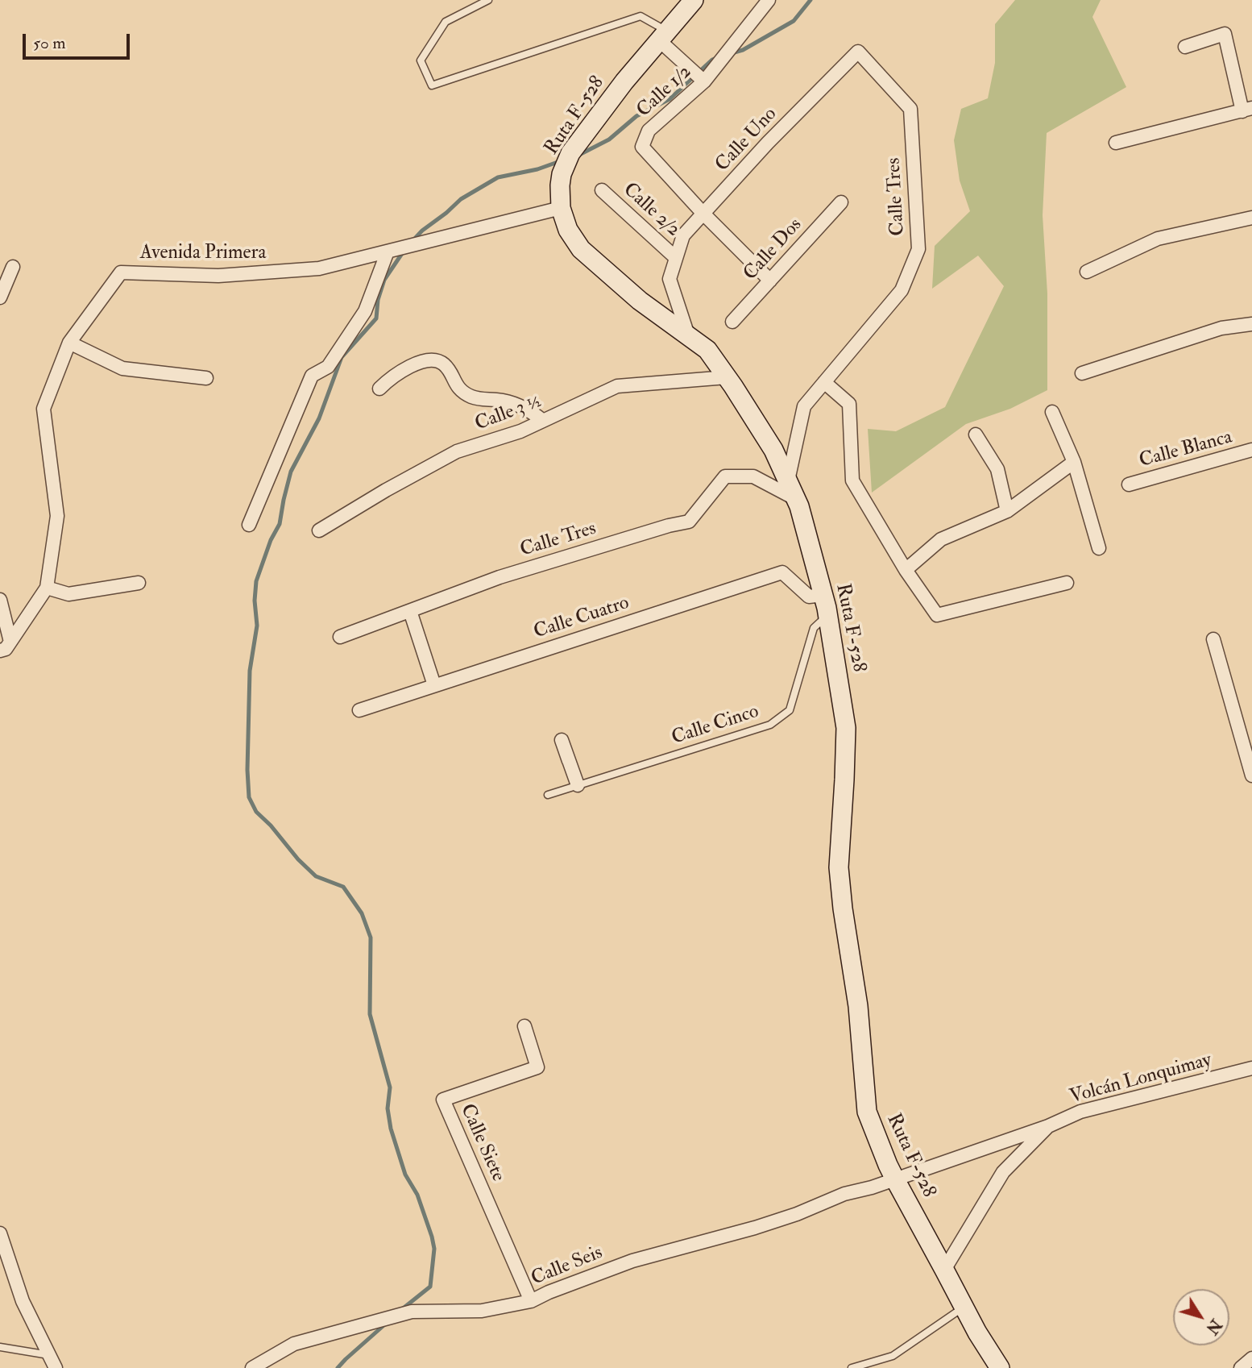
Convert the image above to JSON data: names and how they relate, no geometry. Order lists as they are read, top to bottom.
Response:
{
  "streets": {
    "main road": ["Ruta F-528"],
    "street": [
      "Calle 1/2",
      "Calle Uno",
      "Calle Tres",
      "Calle 2/2",
      "Calle Dos",
      "Avenida Primera",
      "Calle 3 ½",
      "Calle Blanca",
      "Calle Cuatro",
      "Volcán Lonquimay",
      "Calle Siete",
      "Calle Seis"
    ],
    "lane": ["Calle Cinco"]
  },
  "crossings": [
    ["Calle 1/2", "Calle Uno"],
    ["Calle 1/2", "Calle Dos"],
    ["Ruta F-528", "Calle Uno"],
    ["Ruta F-528", "Calle Tres"],
    ["Ruta F-528", "Avenida Primera"],
    ["Ruta F-528", "Calle 3 ½"],
    ["Ruta F-528", "Calle Cuatro"],
    ["Ruta F-528", "Calle Cinco"],
    ["Ruta F-528", "Volcán Lonquimay"],
    ["Ruta F-528", "Calle Seis"],
    ["Calle Uno", "Calle Tres"],
    ["Calle Uno", "Calle 2/2"],
    ["Volcán Lonquimay", "Calle Seis"],
    ["Calle Siete", "Calle Seis"]
  ],
  "scale_bar": "50 m",
  "north": "bottom right"
}
